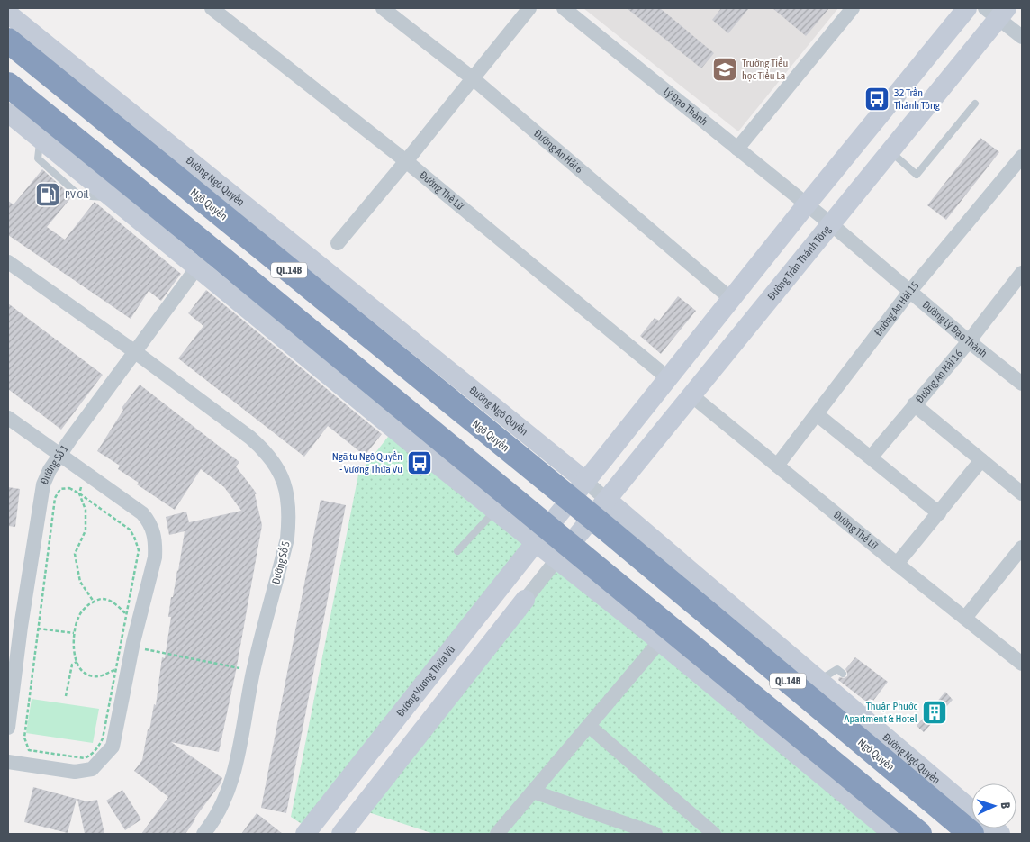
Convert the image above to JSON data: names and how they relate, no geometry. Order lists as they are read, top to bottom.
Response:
{
  "streets": {
    "highway": ["Ngô Quyền", "QL.14B"],
    "street": [
      "Lý Đạo Thành",
      "Đường An Hải 6",
      "Đường Ngô Quyền",
      "Đường Thế Lữ",
      "Đường Trần Thánh Tông",
      "Đường An Hải 15",
      "Đường Lý Đạo Thành",
      "Đường An Hải 16",
      "Đường Số 1",
      "Đường Số 5",
      "Đường Vương Thừa Vũ"
    ]
  },
  "crossings": [
    ["Lý Đạo Thành", "Đường Lý Đạo Thành"],
    ["Đường Ngô Quyền", "Ngô Quyền"],
    ["Đường Ngô Quyền", "Đường Trần Thánh Tông"],
    ["Đường Ngô Quyền", "Đường Vương Thừa Vũ"],
    ["Đường Thế Lữ", "Đường Trần Thánh Tông"],
    ["Đường Thế Lữ", "Đường An Hải 15"],
    ["Ngô Quyền", "Đường Trần Thánh Tông"],
    ["Ngô Quyền", "Đường Vương Thừa Vũ"],
    ["Đường Trần Thánh Tông", "QL.14B"],
    ["Đường Trần Thánh Tông", "Đường Lý Đạo Thành"],
    ["QL.14B", "Đường Số 1"],
    ["QL.14B", "Đường Vương Thừa Vũ"],
    ["Đường An Hải 15", "Đường Lý Đạo Thành"],
    ["Đường Lý Đạo Thành", "Đường An Hải 16"],
    ["Đường Số 1", "Đường Số 5"]
  ],
  "places": {
    "school or university": ["Trường Tiểu học Tiểu La"],
    "bus stop": ["32 Trần Thánh Tông", "Ngã tư Ngô Quyền - Vương Thừa Vũ"],
    "fuel station": ["PV Oil"],
    "building": ["Thuận Phước Apartment & Hotel"]
  },
  "north": "right"
}
